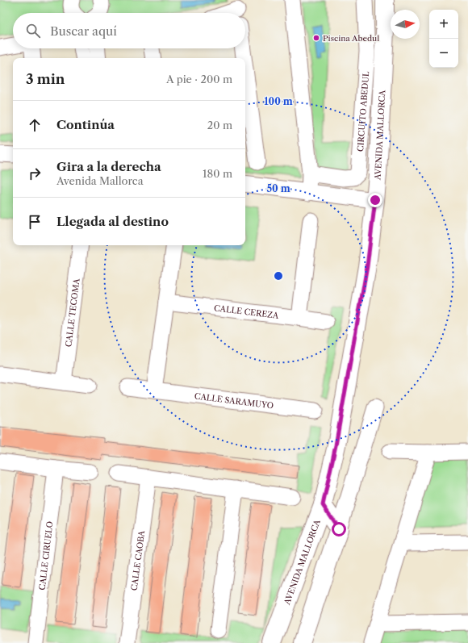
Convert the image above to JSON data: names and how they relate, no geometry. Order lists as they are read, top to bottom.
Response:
{
  "streets": {
    "main road": ["AVENIDA MALLORCA"],
    "street": [
      "CIRCUITO ABEDUL",
      "CALLE CEREZA",
      "CALLE TECOMA",
      "CALLE SARAMUYO",
      "CALLE CIRUELO",
      "CALLE CAOBA"
    ]
  },
  "places": ["Piscina Abedul"],
  "north": "right",
  "page": {
    "map_buttons": ["+", "−"],
    "search": "Buscar aquí",
    "heading": ["3 min", "A pie · 200 m"],
    "list": [
      ["Continúa", "20 m"],
      ["Gira a la derecha", "Avenida Mallorca", "180 m"],
      "Llegada al destino"
    ]
  },
  "rings": ["100 m", "50 m"]
}
